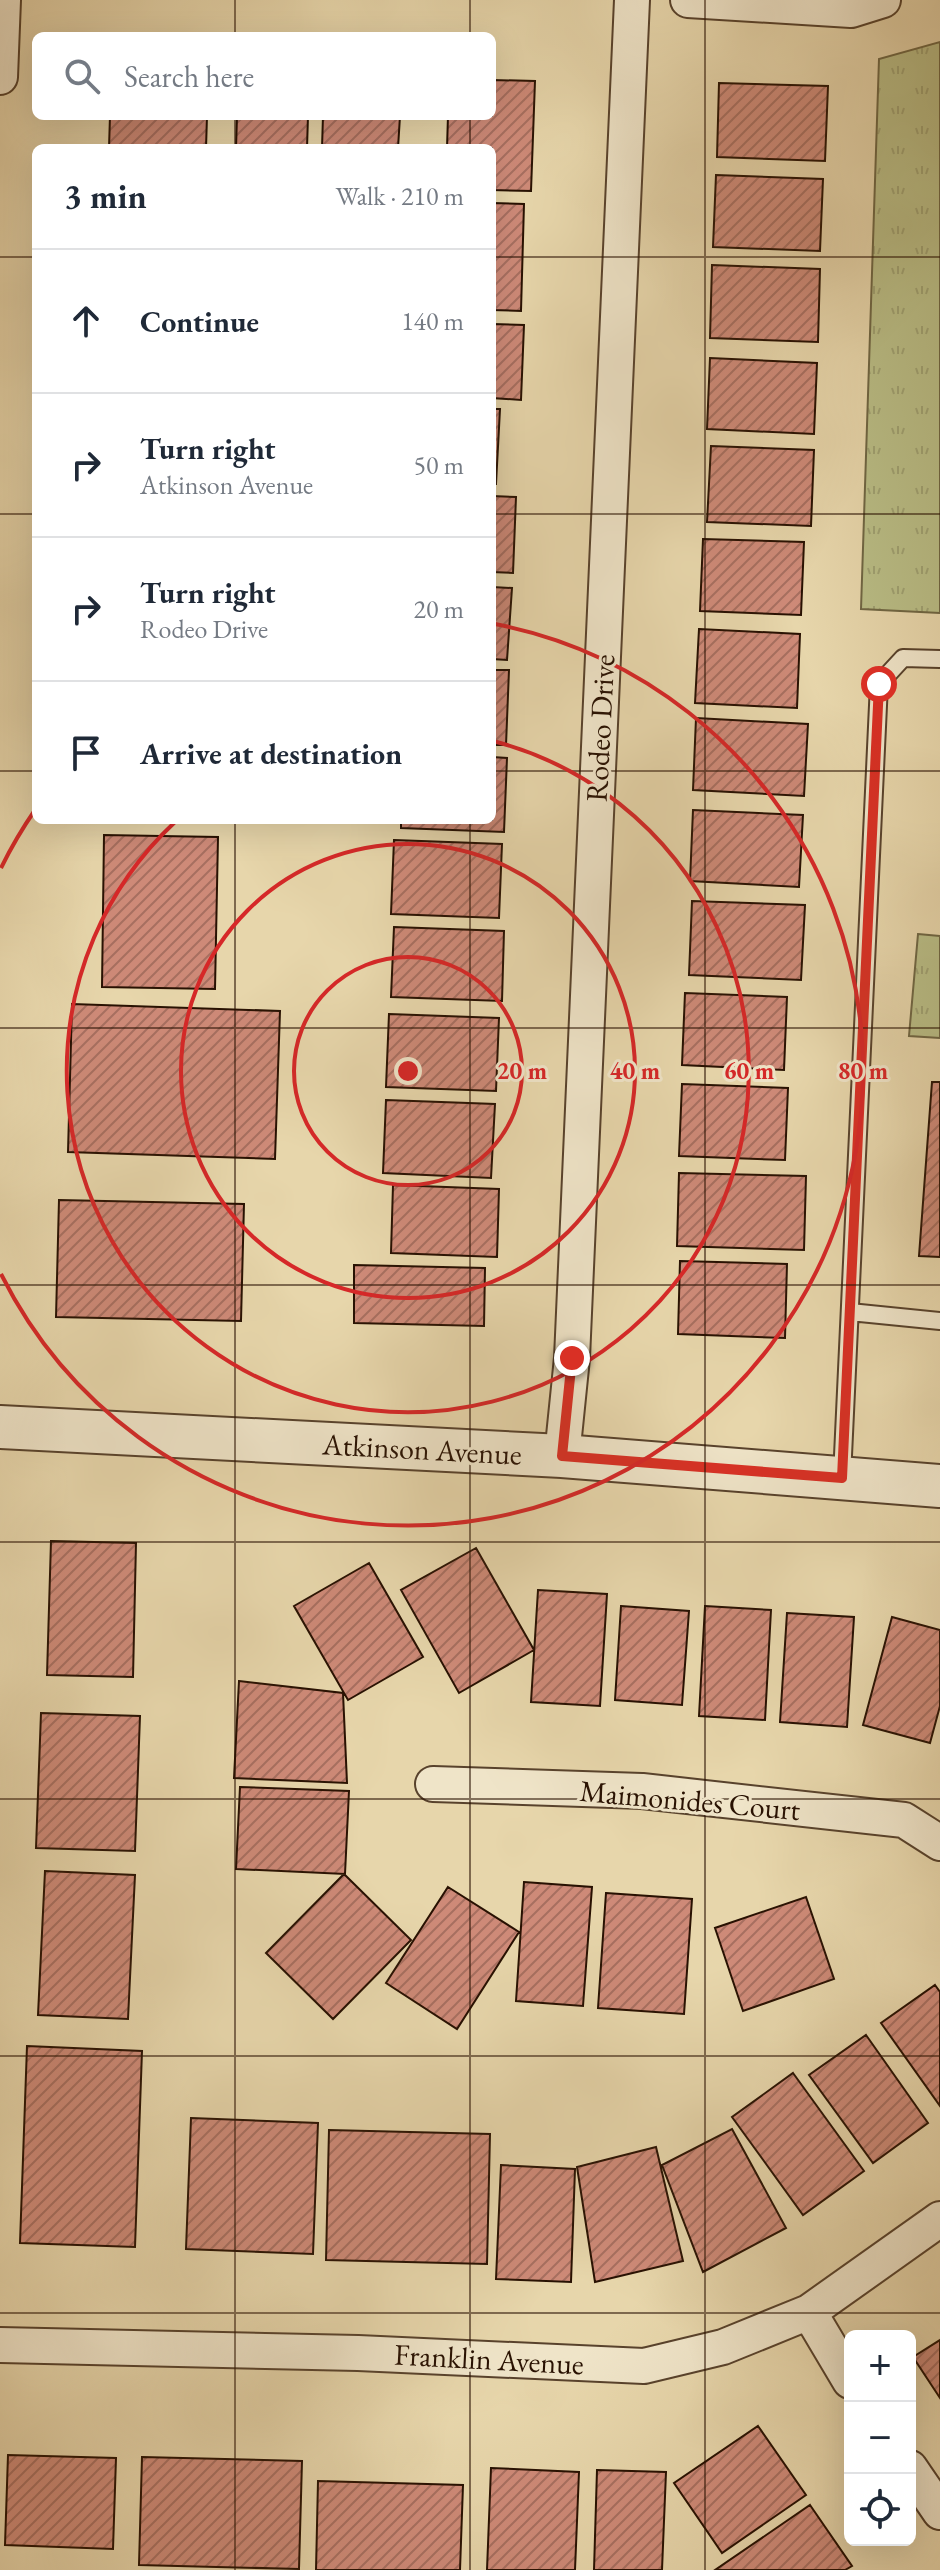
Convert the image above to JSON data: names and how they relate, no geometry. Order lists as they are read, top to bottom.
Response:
{
  "streets": {
    "street": [
      "Rodeo Drive",
      "Atkinson Avenue",
      "Maimonides Court",
      "Franklin Avenue"
    ]
  },
  "crossings": [
    ["Rodeo Drive", "Atkinson Avenue"]
  ],
  "page": {
    "search": "Search here",
    "heading": ["3 min", "Walk · 210 m"],
    "list": [
      ["Continue", "140 m"],
      ["Turn right", "Atkinson Avenue", "50 m"],
      ["Turn right", "Rodeo Drive", "20 m"],
      "Arrive at destination"
    ],
    "map_buttons": ["+", "−"]
  },
  "rings": [
    "20 m",
    "40 m",
    "60 m",
    "80 m"
  ]
}
